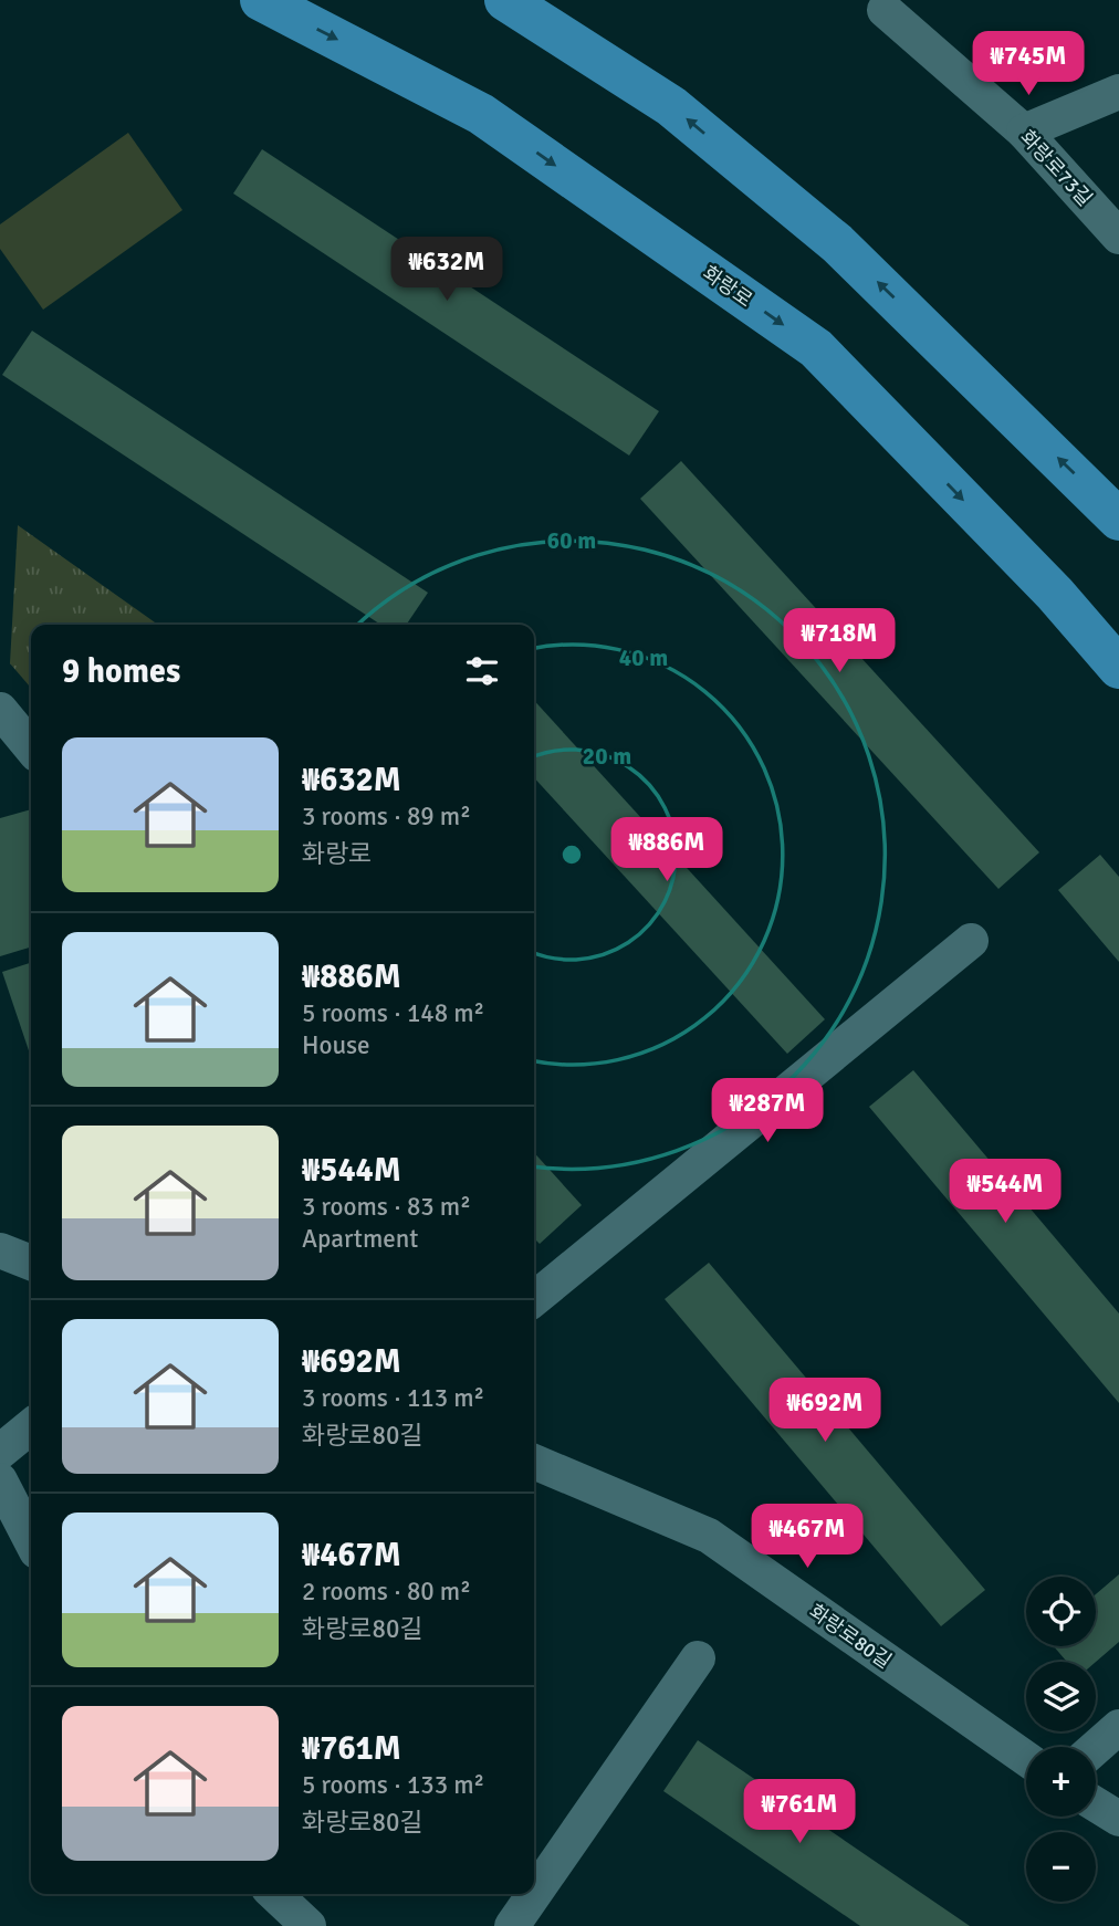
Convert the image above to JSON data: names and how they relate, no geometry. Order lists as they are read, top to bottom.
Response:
{
  "streets": {
    "main road": ["화랑로"],
    "street": ["화랑로73길", "화랑로80길"]
  },
  "page": {
    "price": [
      "₩745M",
      "₩632M",
      "₩718M",
      "₩886M",
      "₩287M",
      "₩544M",
      "₩692M",
      "₩467M",
      "₩761M"
    ],
    "heading": "9 homes",
    "list": [
      {
        "name": "₩632M",
        "note": "3 rooms · 89 m² · 화랑로"
      },
      {
        "name": "₩886M",
        "note": "5 rooms · 148 m² · House"
      },
      {
        "name": "₩544M",
        "note": "3 rooms · 83 m² · Apartment"
      },
      {
        "name": "₩692M",
        "note": "3 rooms · 113 m² · 화랑로80길"
      },
      {
        "name": "₩467M",
        "note": "2 rooms · 80 m² · 화랑로80길"
      },
      {
        "name": "₩761M",
        "note": "5 rooms · 133 m² · 화랑로80길"
      }
    ],
    "map_buttons": ["+", "−"]
  },
  "rings": ["60 m", "40 m", "20 m"]
}
